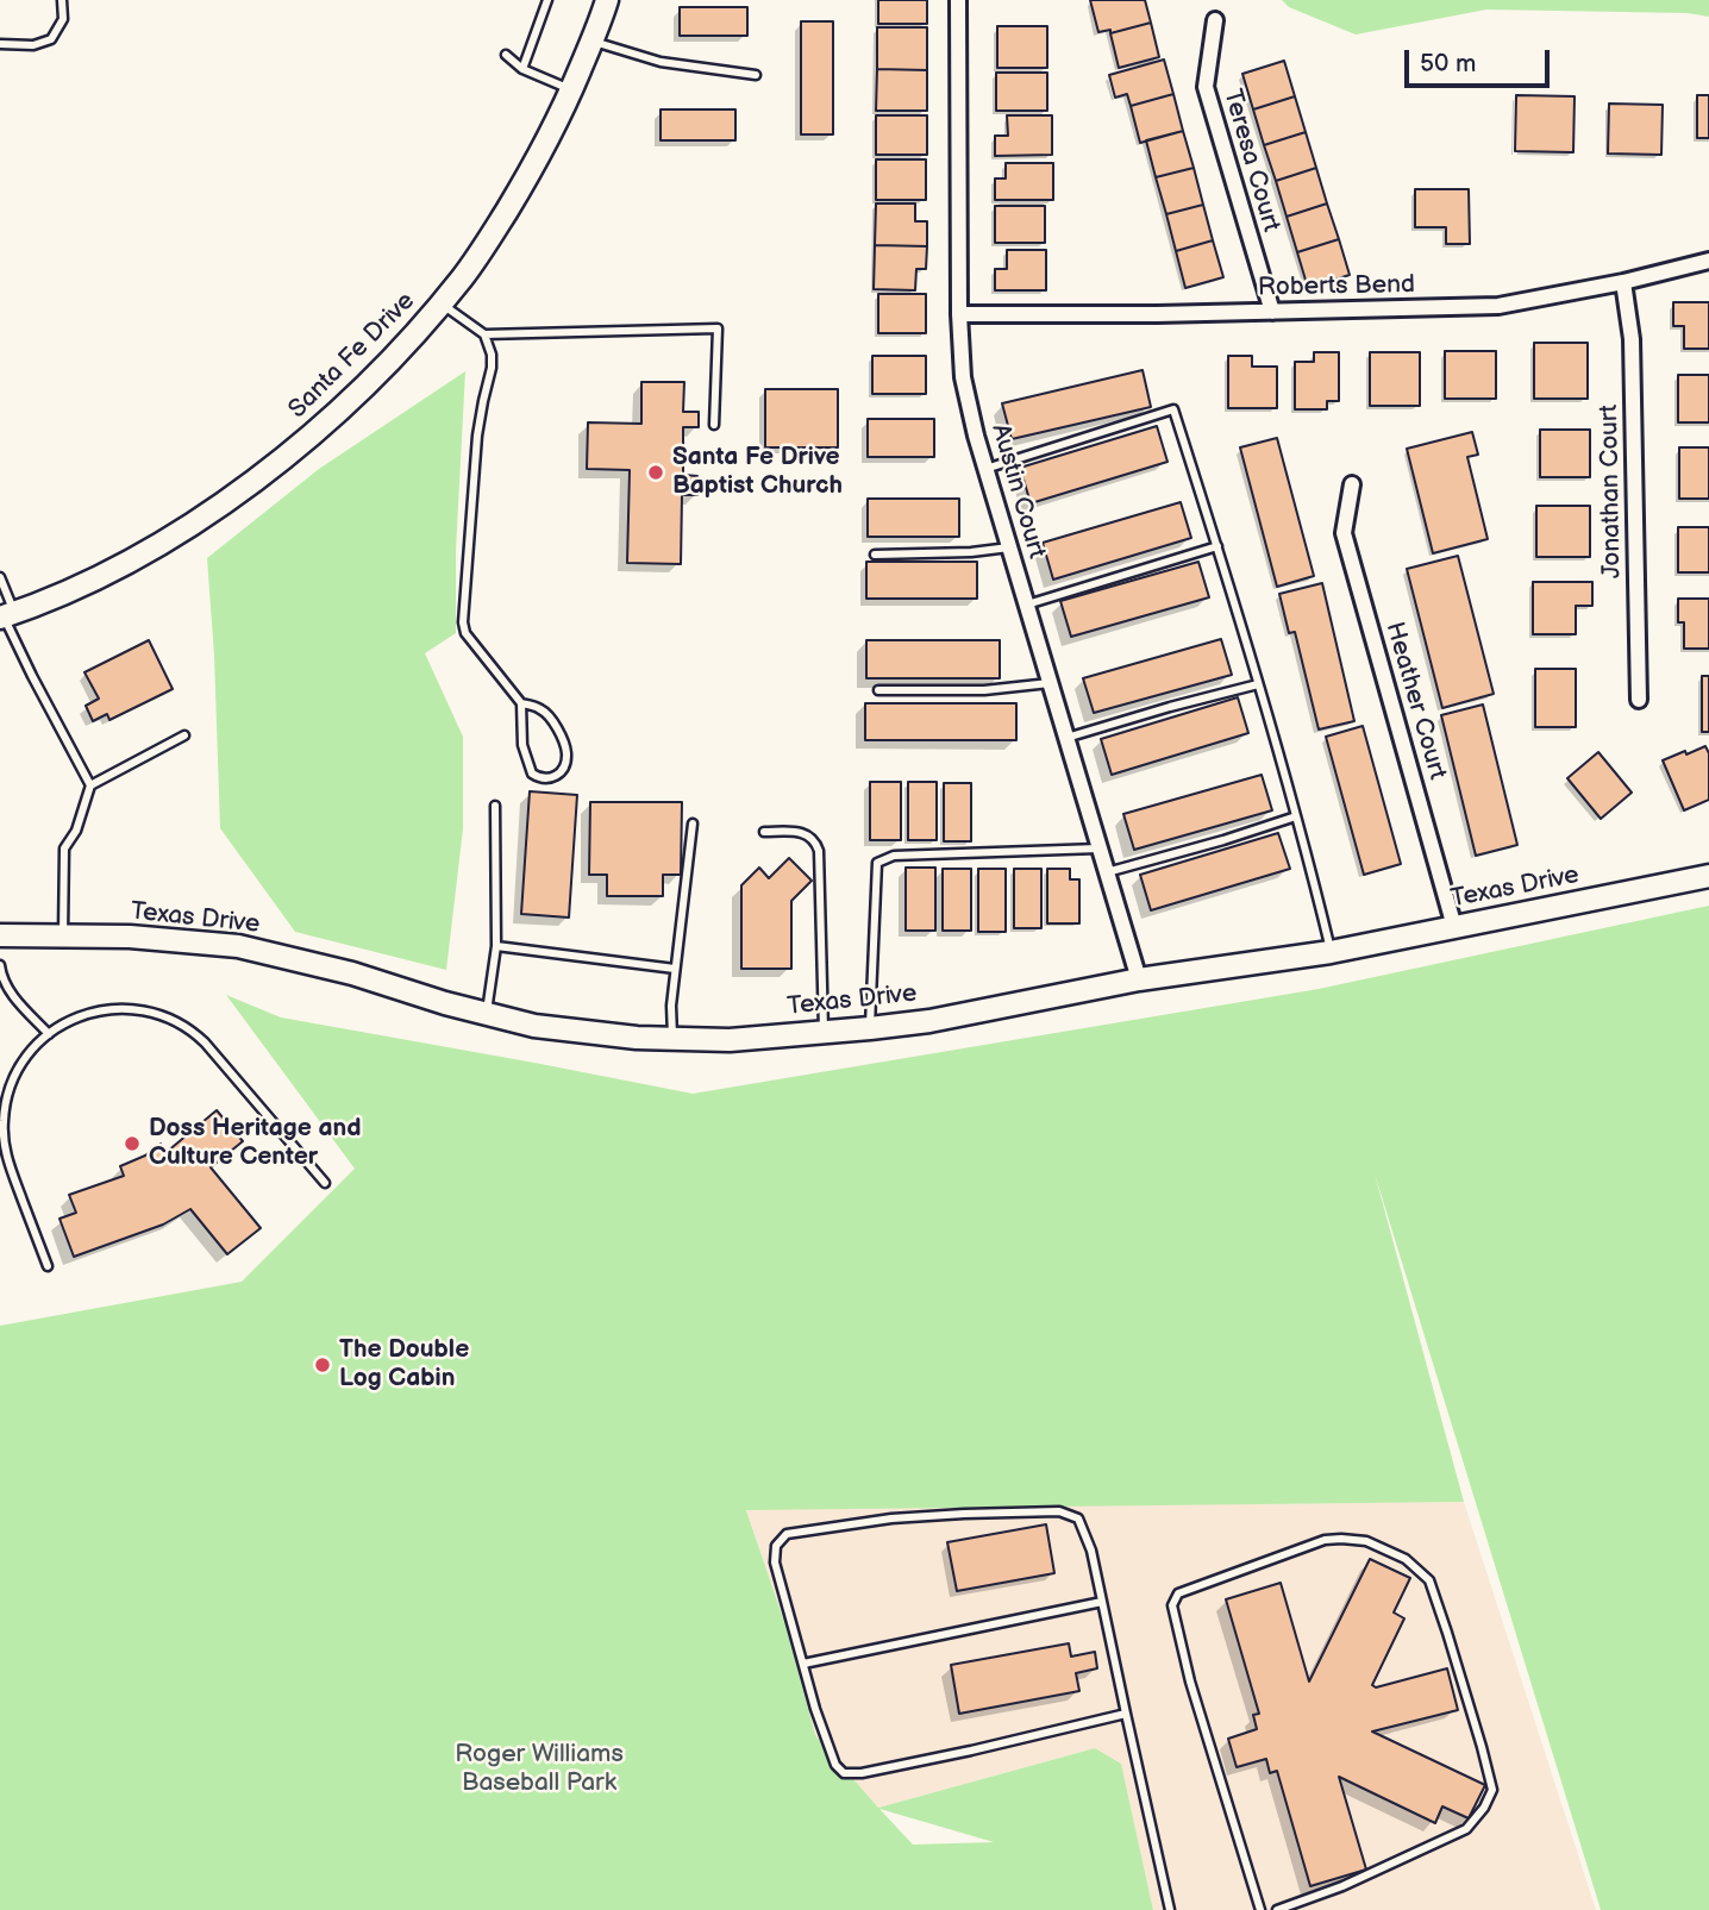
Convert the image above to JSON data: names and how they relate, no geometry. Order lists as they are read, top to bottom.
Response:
{
  "streets": {
    "street": [
      "Teresa Court",
      "Roberts Bend",
      "Santa Fe Drive",
      "Austin Court",
      "Jonathan Court",
      "Heather Court",
      "Texas Drive"
    ]
  },
  "crossings": [
    ["Teresa Court", "Roberts Bend"],
    ["Roberts Bend", "Austin Court"],
    ["Roberts Bend", "Jonathan Court"],
    ["Austin Court", "Texas Drive"],
    ["Heather Court", "Texas Drive"]
  ],
  "parks": ["Roger Williams Baseball Park"],
  "places": ["Santa Fe Drive Baptist Church", "Doss Heritage and Culture Center", "The Double Log Cabin"],
  "scale_bar": "50 m"
}
